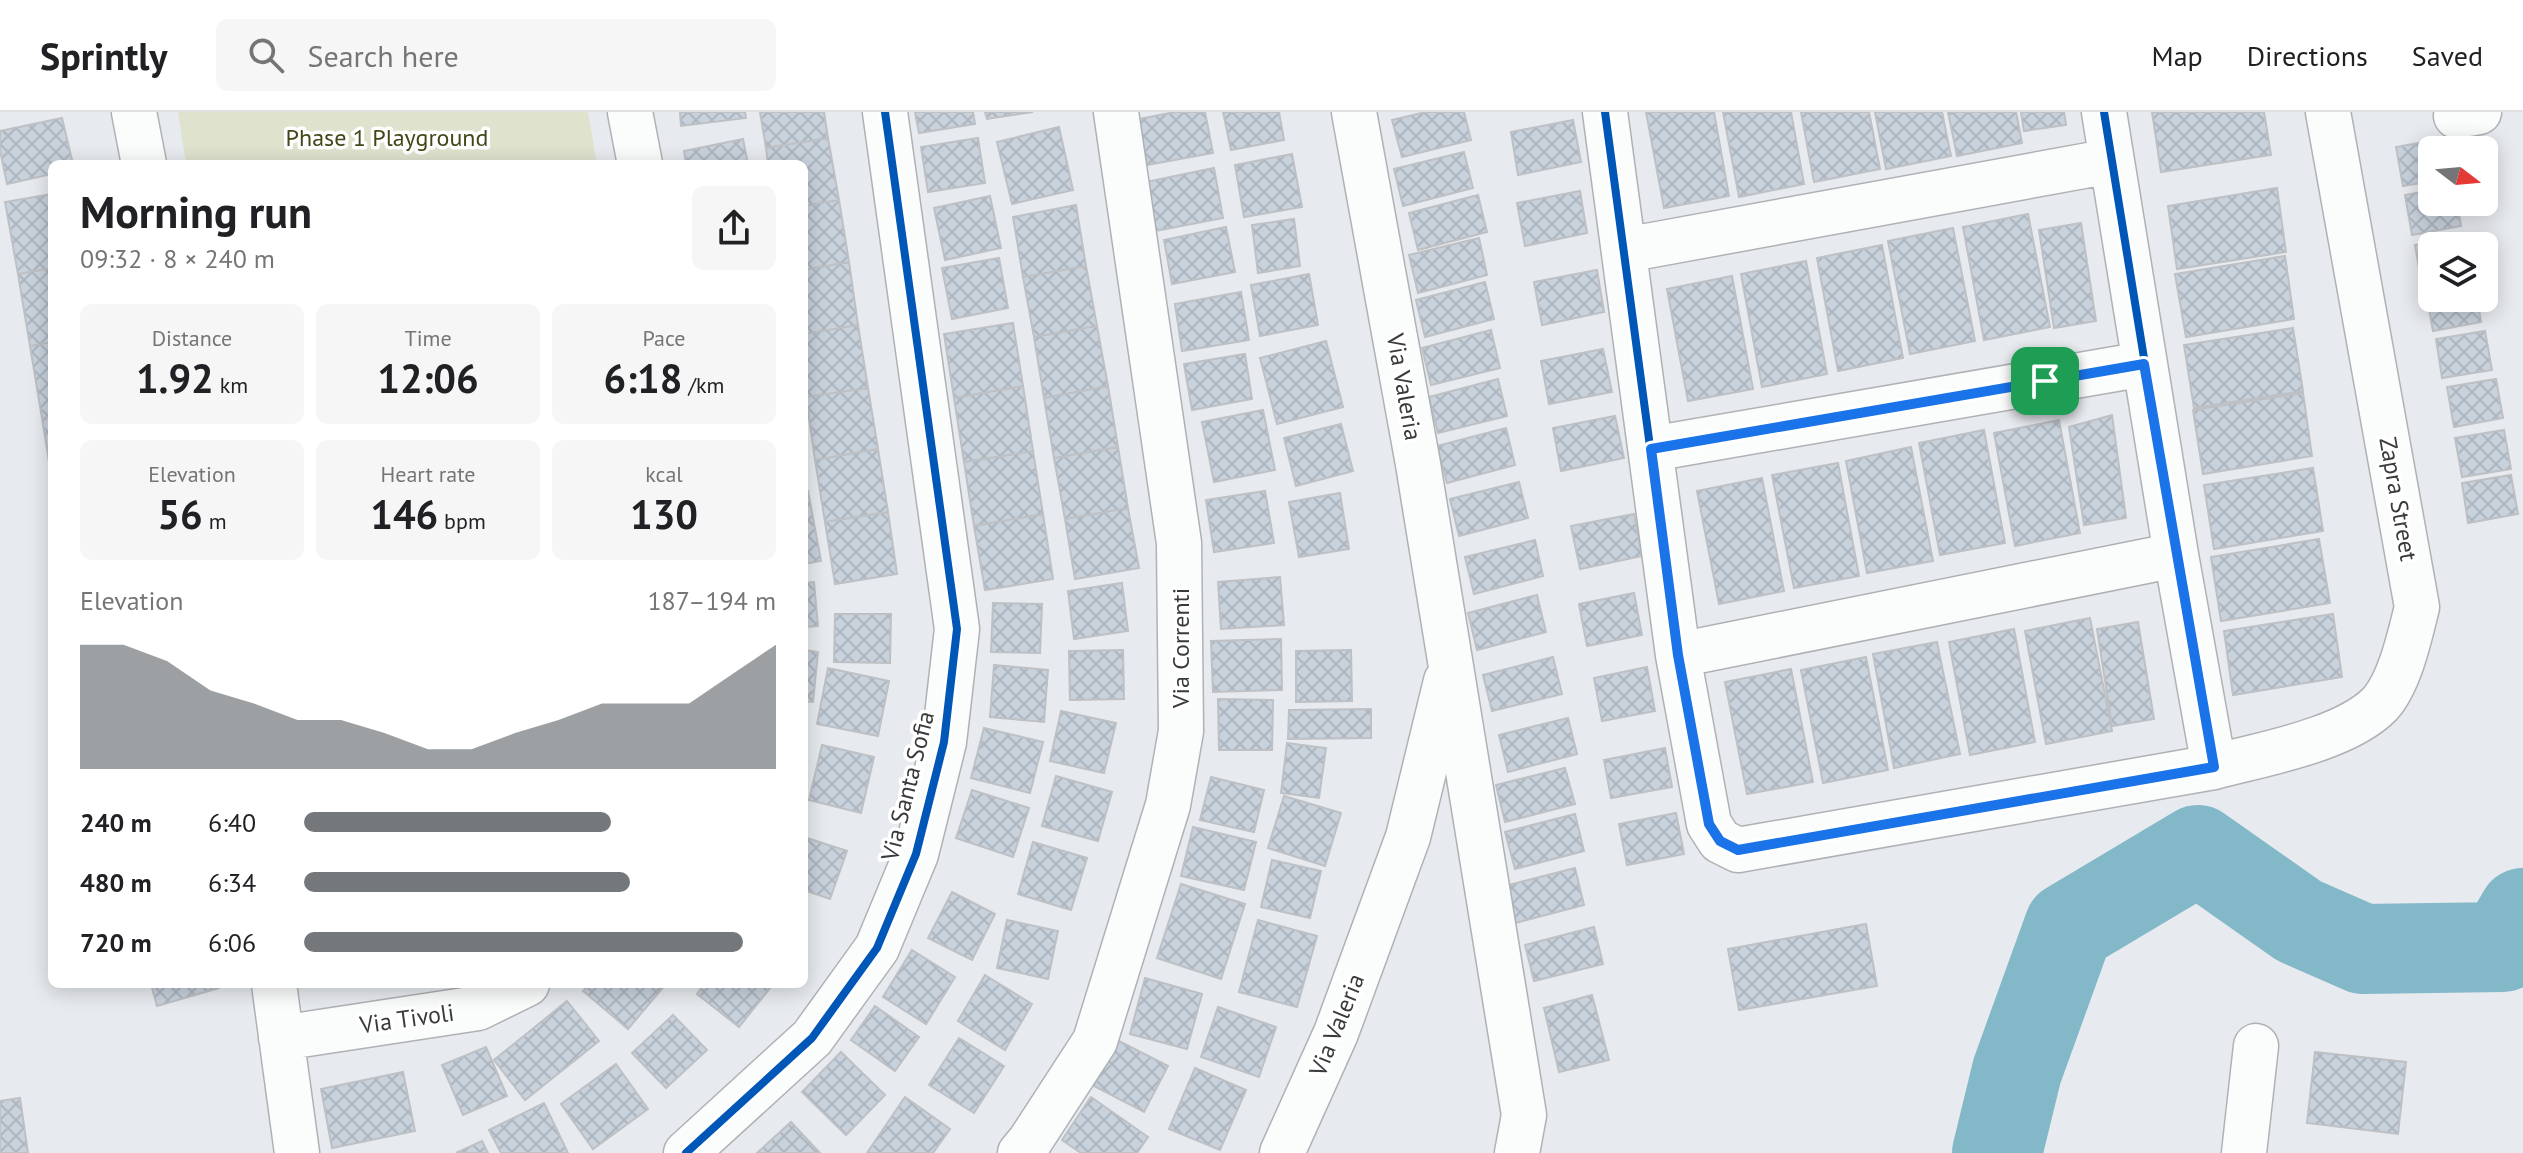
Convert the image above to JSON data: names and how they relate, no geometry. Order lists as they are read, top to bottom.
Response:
{
  "streets": {
    "street": [
      "Via Valeria",
      "Zapra Street",
      "Via Correnti",
      "Via Santa Sofia",
      "Via Tivoli"
    ]
  },
  "parks": ["Phase 1 Playground"],
  "north": "right",
  "page": {
    "header": "Sprintly",
    "search": "Search here",
    "nav": ["Map", "Directions", "Saved"],
    "heading": ["Morning run", "09:32 · 8 × 240 m"],
    "stats": [
      ["Distance", "1.92 km"],
      ["Time", "12:06"],
      ["Pace", "6:18 /km"],
      ["Elevation", "56 m"],
      ["Heart rate", "146 bpm"],
      ["kcal", "130"]
    ],
    "chart": ["Elevation", "187–194 m"],
    "list": [
      {
        "name": "240 m",
        "note": "6:40"
      },
      {
        "name": "480 m",
        "note": "6:34"
      },
      {
        "name": "720 m",
        "note": "6:06"
      }
    ]
  }
}
